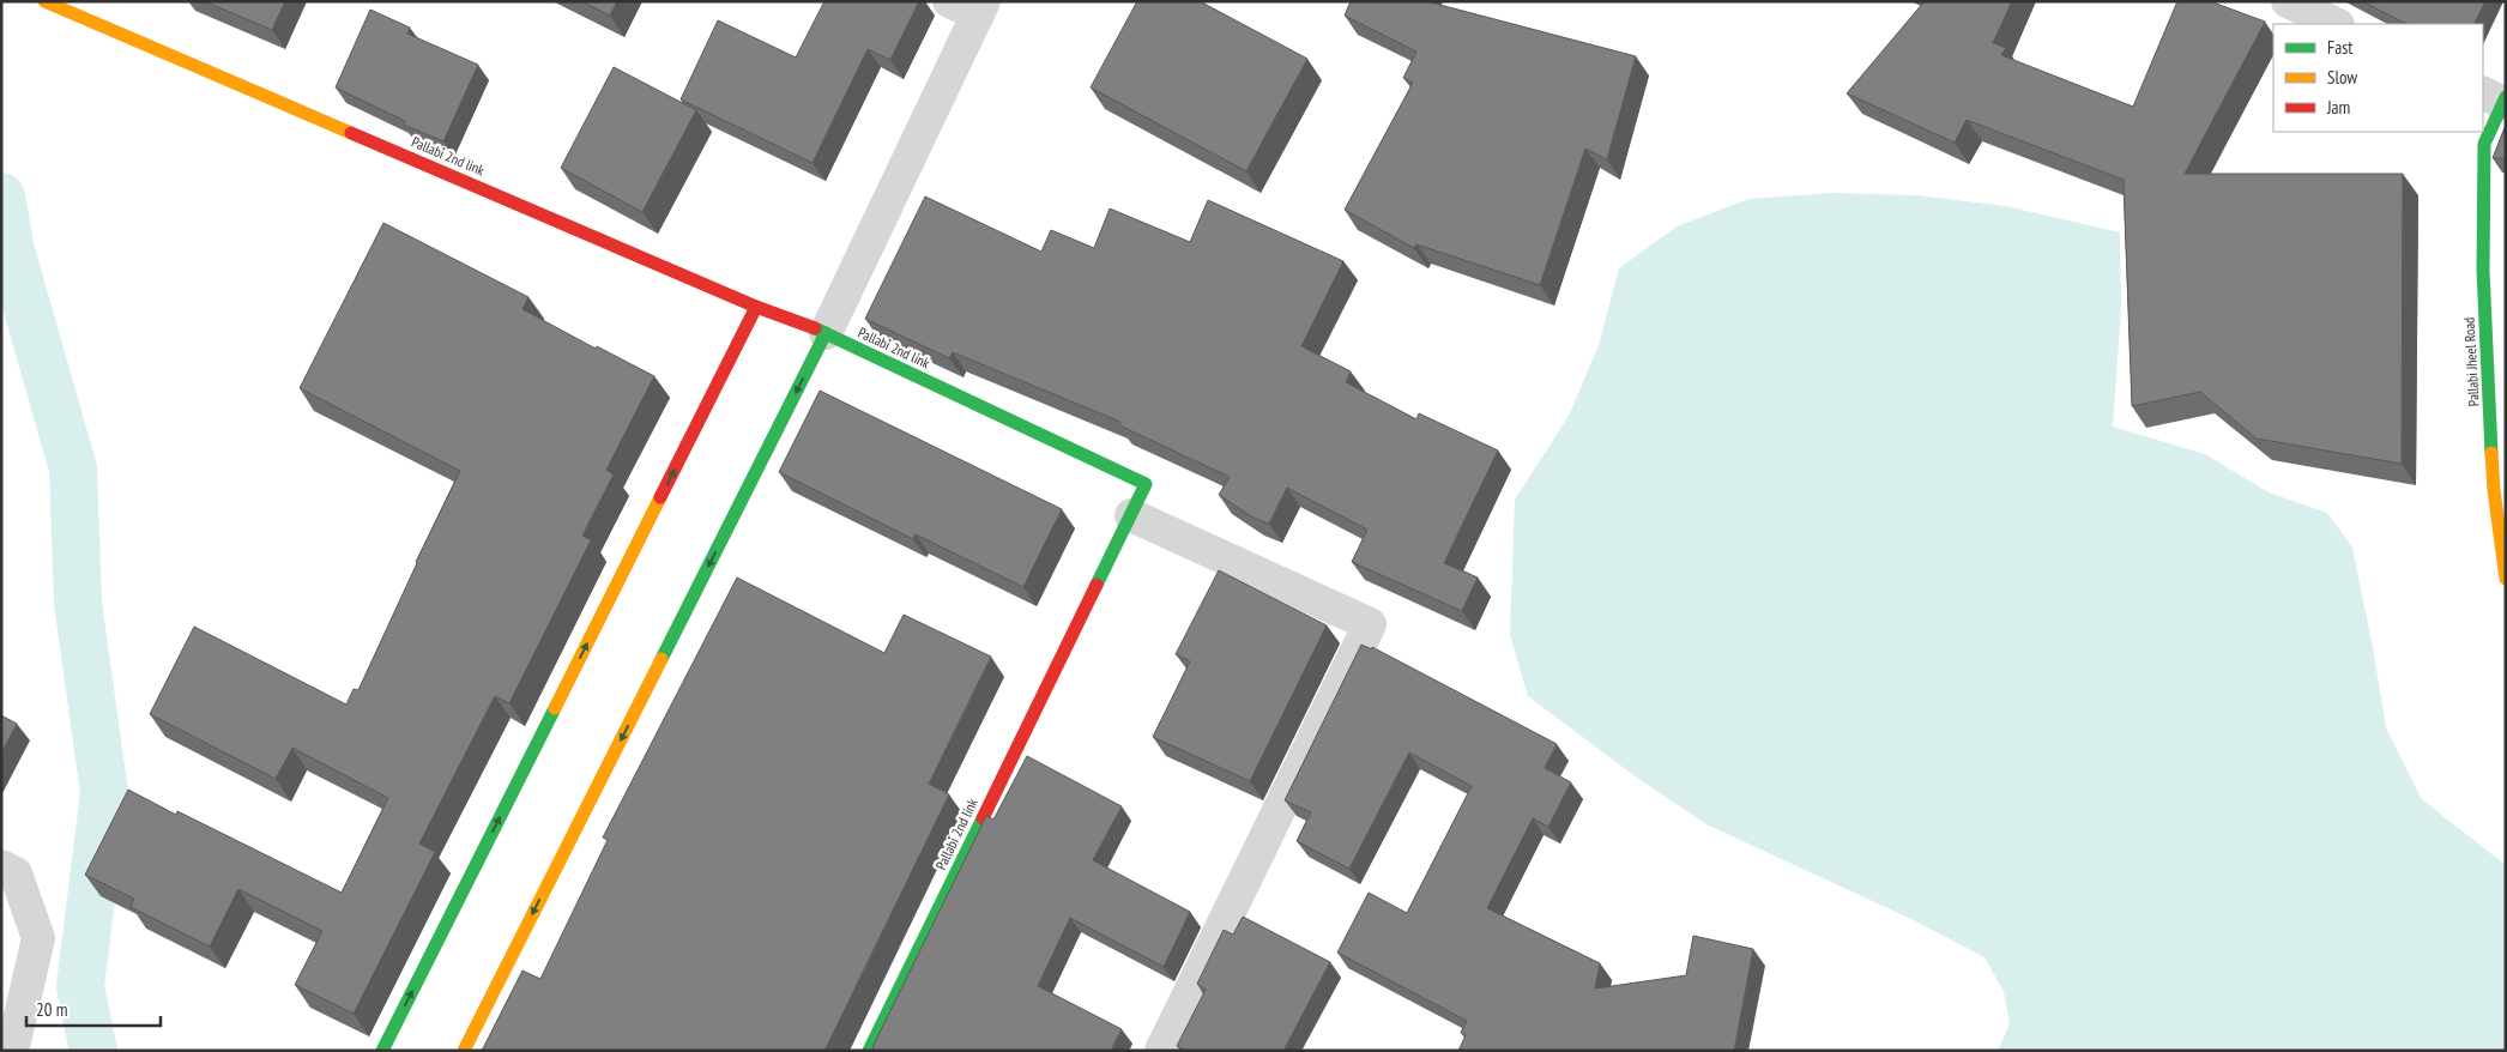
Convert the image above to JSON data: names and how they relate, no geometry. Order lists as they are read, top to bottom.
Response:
{
  "streets": {
    "street": ["Pallabi 2nd link", "Pallabi Jheel Road"]
  },
  "legend": ["Fast", "Slow", "Jam"],
  "scale_bar": "20 m"
}
